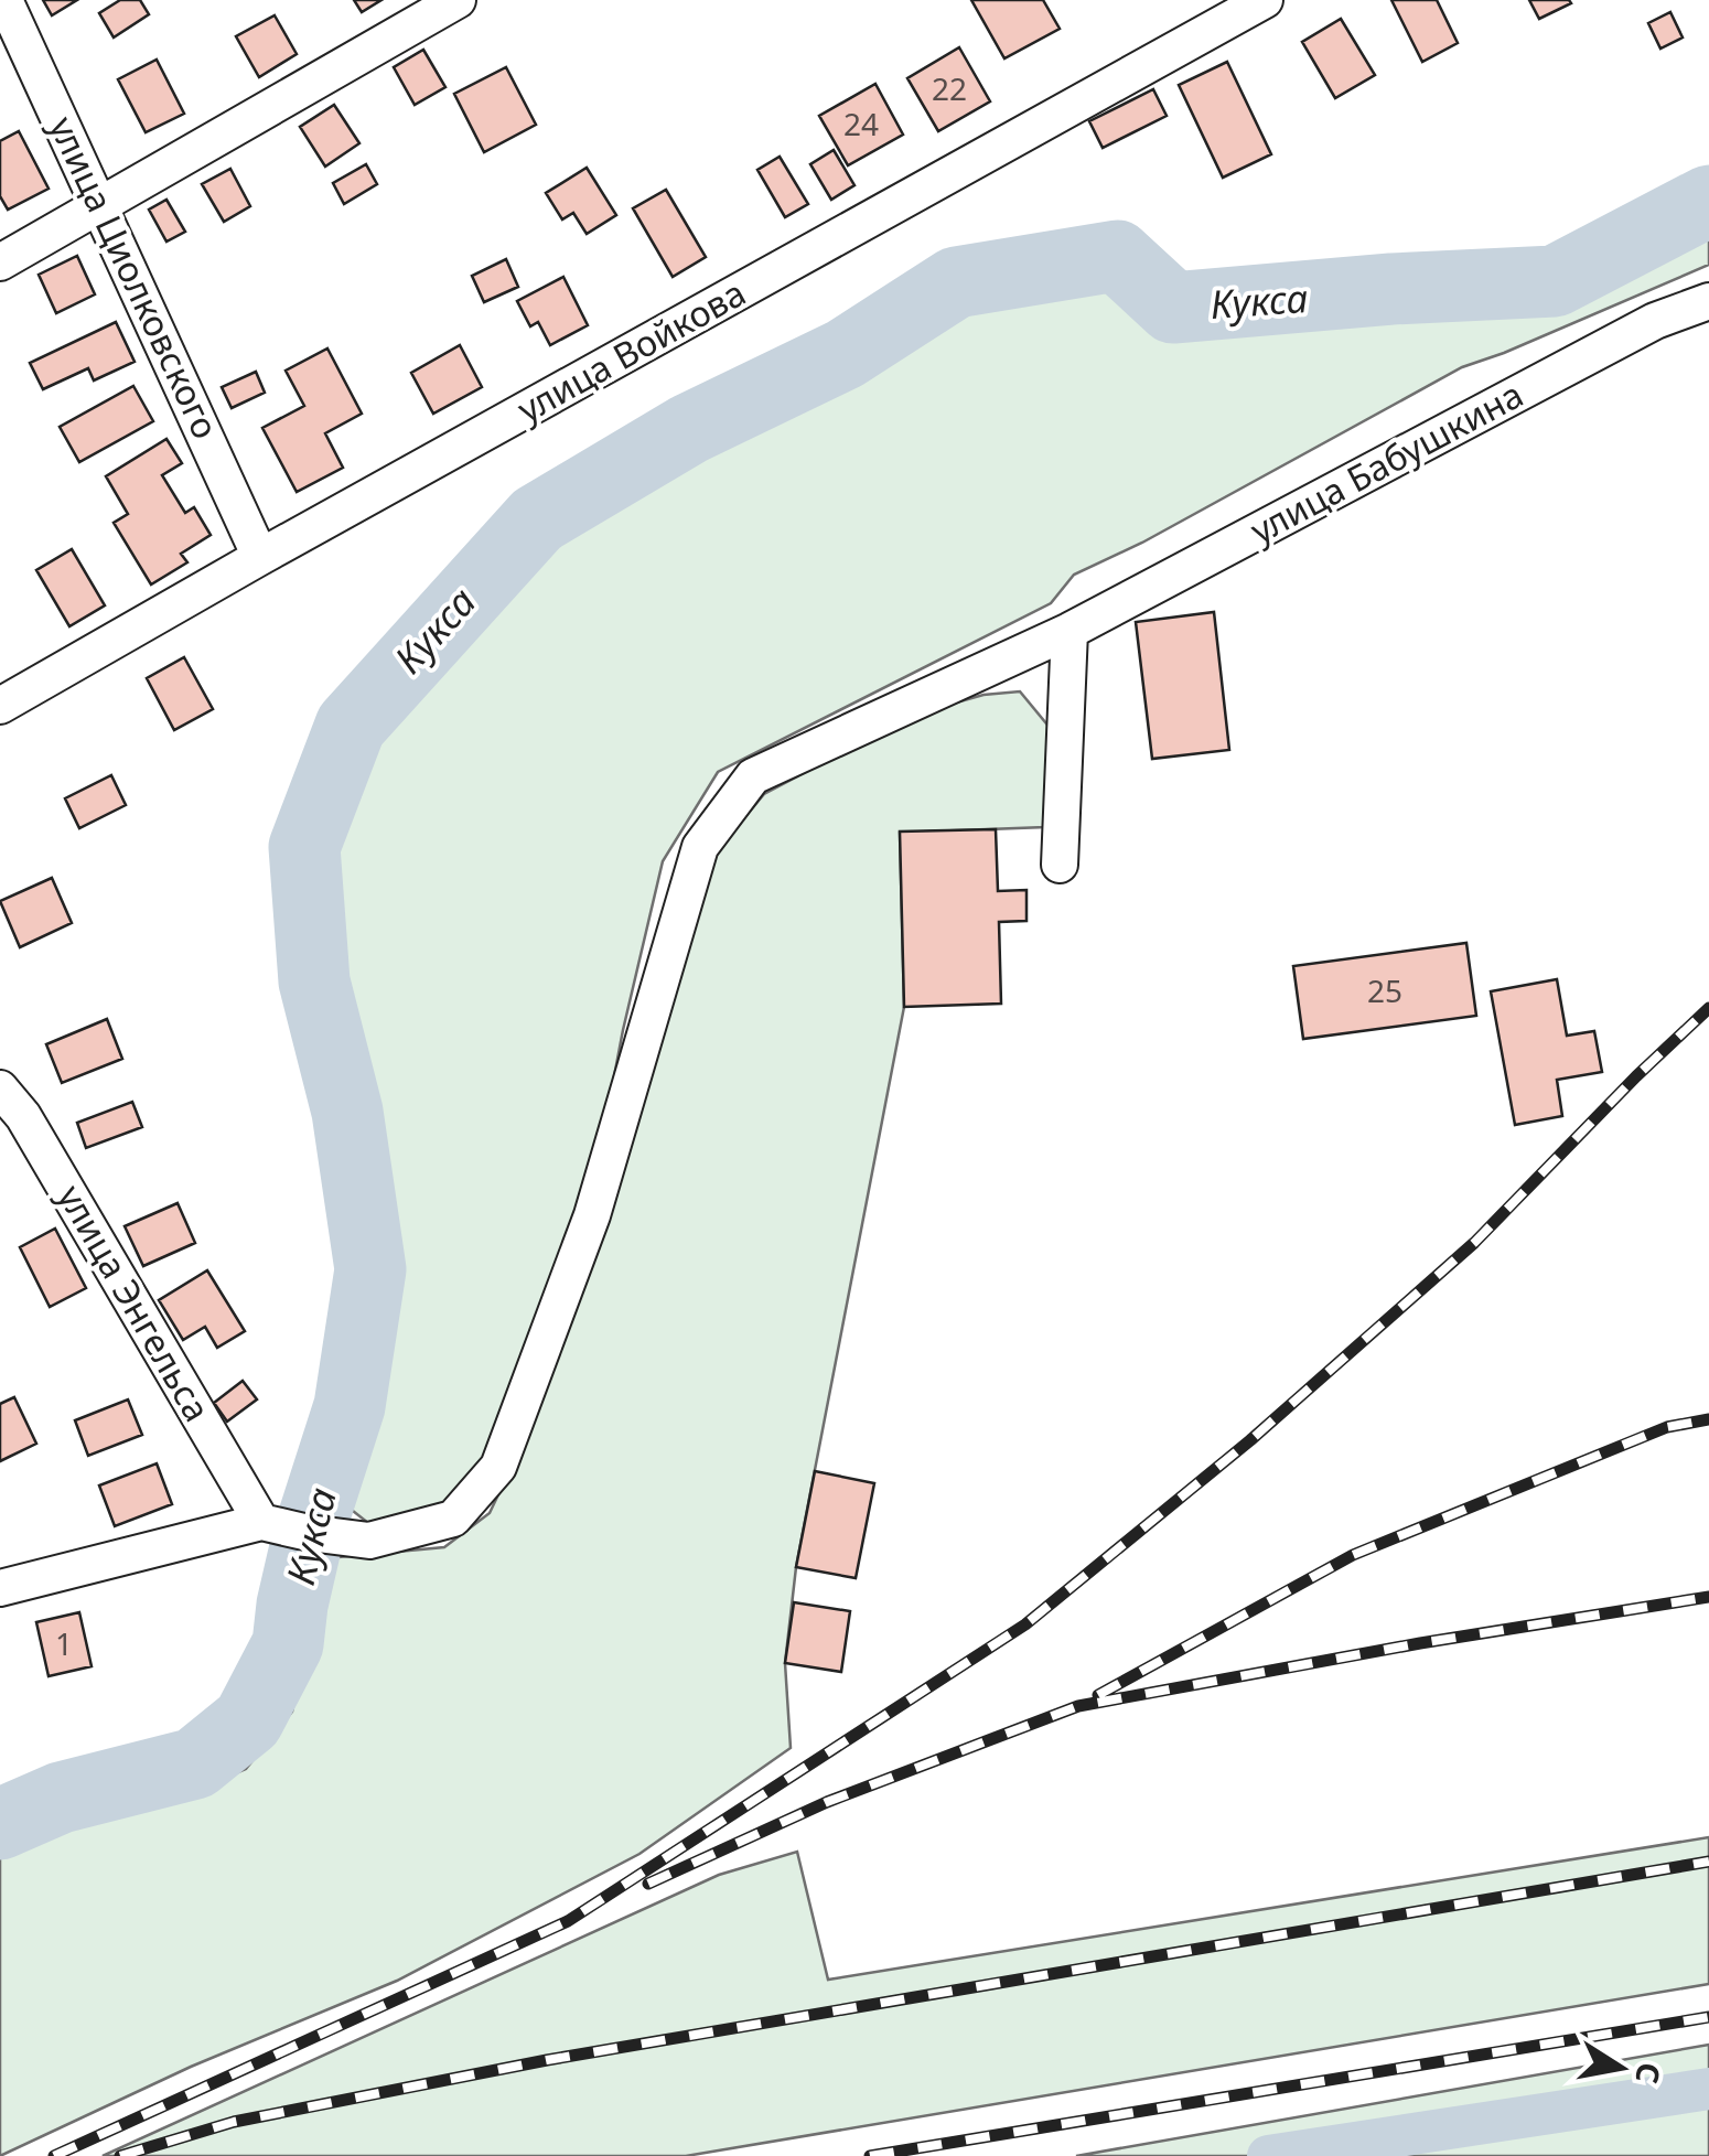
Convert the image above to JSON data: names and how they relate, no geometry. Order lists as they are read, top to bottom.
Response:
{
  "streets": {
    "street": [
      "улица Циолковского",
      "улица Войкова",
      "улица Бабушкина",
      "улица Энгельса"
    ]
  },
  "crossings": [
    ["улица Циолковского", "улица Войкова"],
    ["улица Бабушкина", "улица Энгельса"]
  ],
  "water": ["Кукса"],
  "house_numbers": [
    "22",
    "24",
    "25",
    "1"
  ],
  "north": "right"
}
